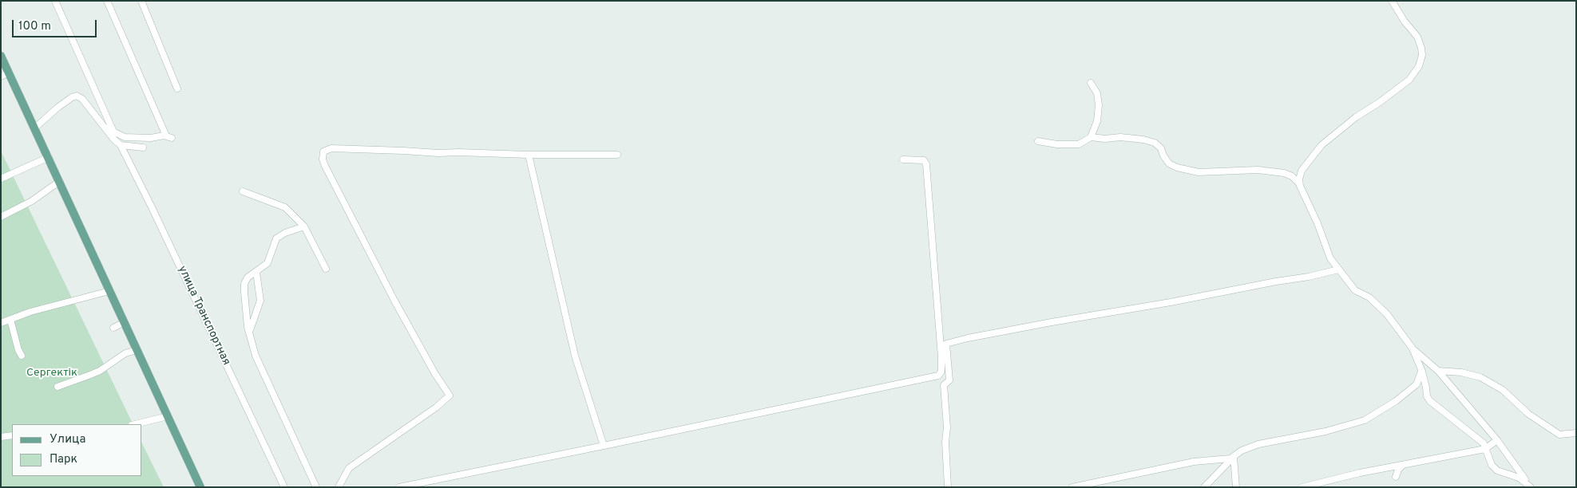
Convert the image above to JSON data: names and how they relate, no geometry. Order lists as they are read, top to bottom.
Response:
{
  "streets": {
    "street": ["улица Транспортная"]
  },
  "parks": ["Сергектік"],
  "legend": ["Улица", "Парк"],
  "scale_bar": "100 m"
}
